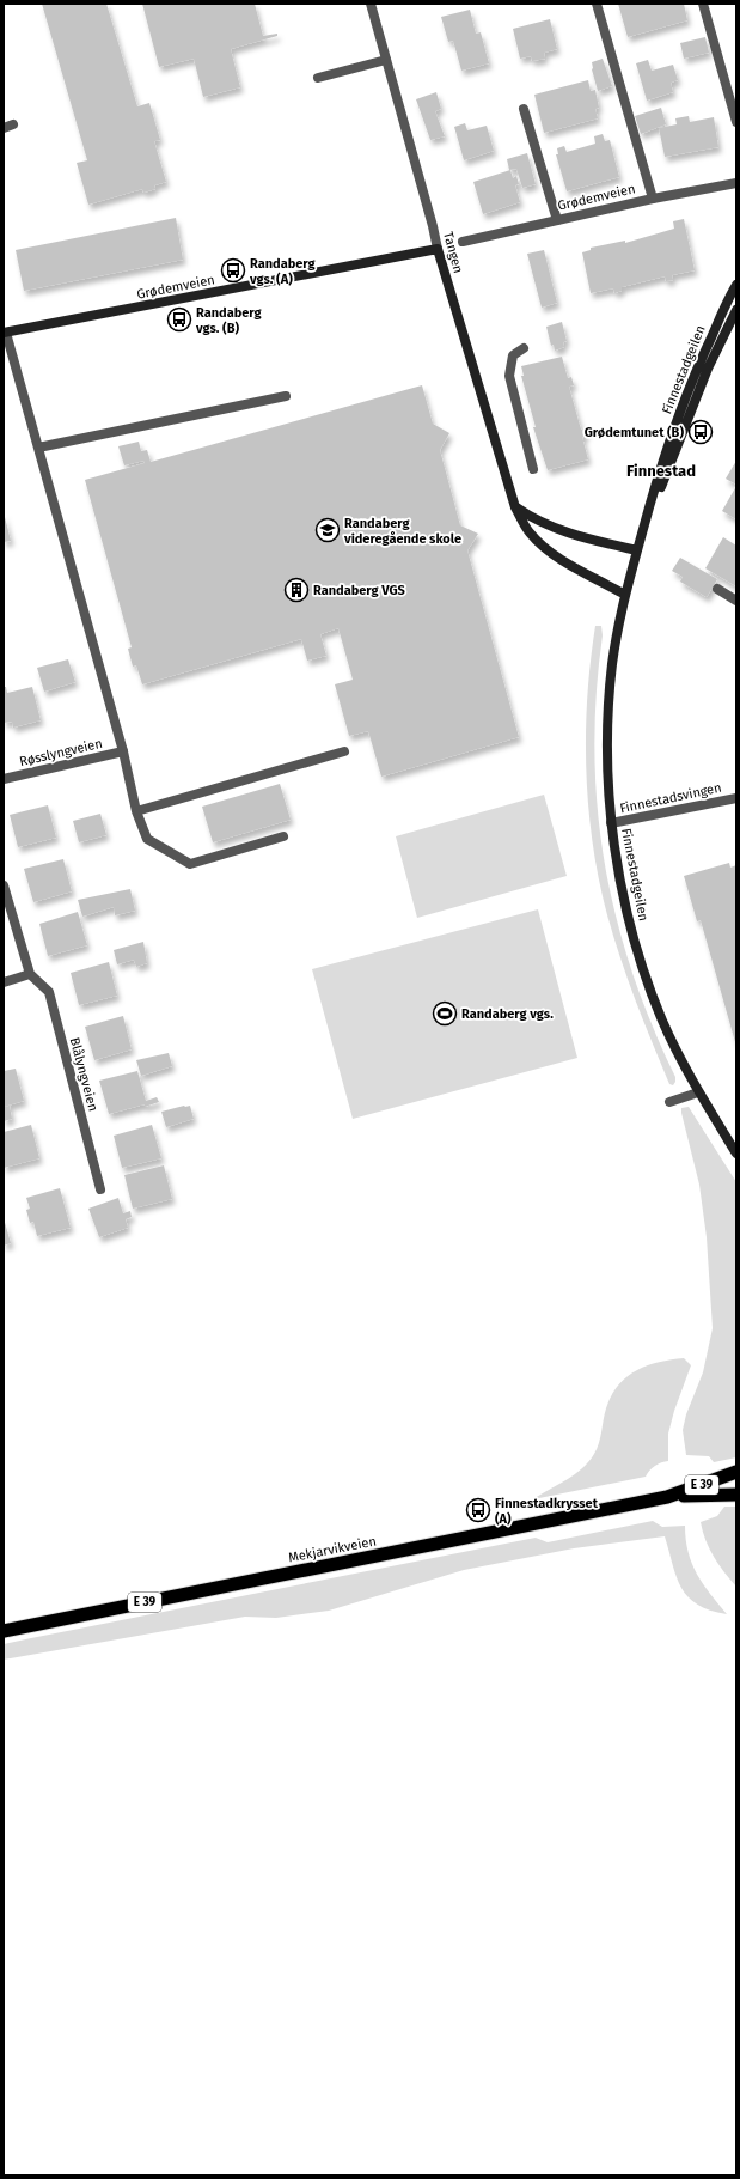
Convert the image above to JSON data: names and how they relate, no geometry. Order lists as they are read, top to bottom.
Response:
{
  "streets": {
    "highway": ["E 39", "Mekjarvikveien"],
    "main road": ["Grødemveien", "Tangen", "Finnestadgeilen"],
    "street": ["Røsslyngveien", "Finnestadsvingen", "Blålyngveien"]
  },
  "crossings": [
    ["Grødemveien", "Tangen"],
    ["Finnestadgeilen", "Finnestadsvingen"]
  ],
  "districts": ["Finnestad"],
  "places": {
    "bus stop": [
      "Randaberg vgs. (A)",
      "Randaberg vgs. (B)",
      "Grødemtunet (B)",
      "Finnestadkrysset (A)"
    ],
    "school or university": ["Randaberg videregående skole"],
    "building": ["Randaberg VGS"],
    "sports": ["Randaberg vgs."]
  }
}
